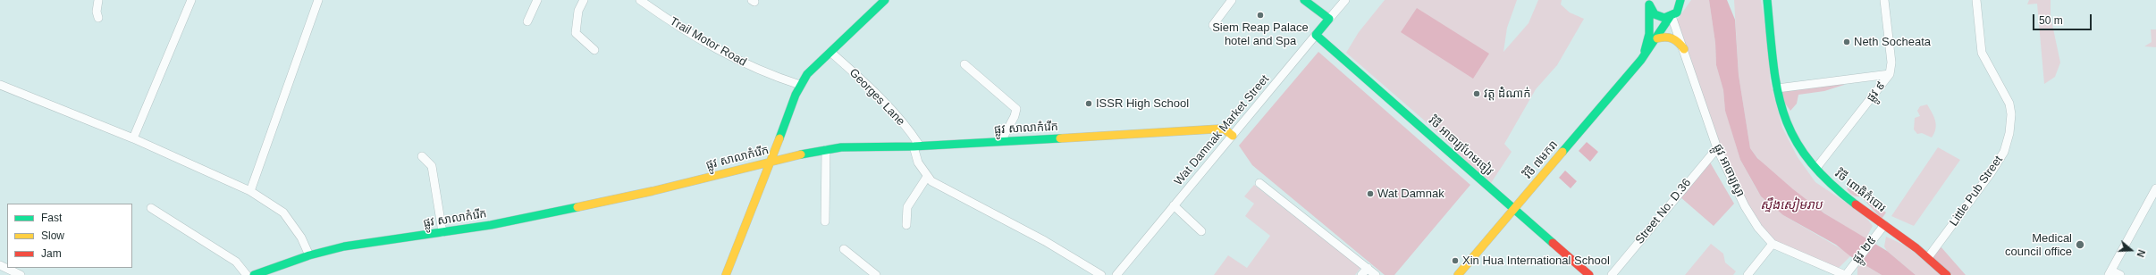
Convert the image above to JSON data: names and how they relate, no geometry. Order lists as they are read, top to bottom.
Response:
{
  "streets": {
    "street": [
      "Trail Motor Road",
      "ផ្លូវ ៩",
      "Georges Lane",
      "ផ្លូវ សាលាកំរើក",
      "Wat Damnak Market Street",
      "វិថី អាចារ្យហែមចៀវ",
      "វិថី ៧មករា",
      "ផ្លូវ អាចារ្យស្វា",
      "វិថី ពោធិកំបោរ",
      "Little Pub Street",
      "Street No. D.36",
      "ផ្លូវ ២៥"
    ]
  },
  "crossings": [
    ["ផ្លូវ ៩", "វិថី ពោធិកំបោរ"],
    ["Georges Lane", "ផ្លូវ សាលាកំរើក"],
    ["ផ្លូវ សាលាកំរើក", "Wat Damnak Market Street"],
    ["Wat Damnak Market Street", "វិថី អាចារ្យហែមចៀវ"],
    ["វិថី អាចារ្យហែមចៀវ", "វិថី ៧មករា"],
    ["វិថី ៧មករា", "ផ្លូវ អាចារ្យស្វា"],
    ["ផ្លូវ អាចារ្យស្វា", "Street No. D.36"],
    ["ផ្លូវ អាចារ្យស្វា", "ផ្លូវ ២៥"],
    ["វិថី ពោធិកំបោរ", "Little Pub Street"],
    ["វិថី ពោធិកំបោរ", "ផ្លូវ ២៥"]
  ],
  "water": ["ស្ទឹងសៀមរាប"],
  "places": [
    "Siem Reap Palace hotel and Spa",
    "Neth Socheata",
    "វត្ត ដំំណាក់",
    "ISSR High School",
    "Wat Damnak",
    "Medical council office",
    "Xin Hua International School"
  ],
  "legend": ["Fast", "Slow", "Jam"],
  "scale_bar": "50 m",
  "north": "right"
}
